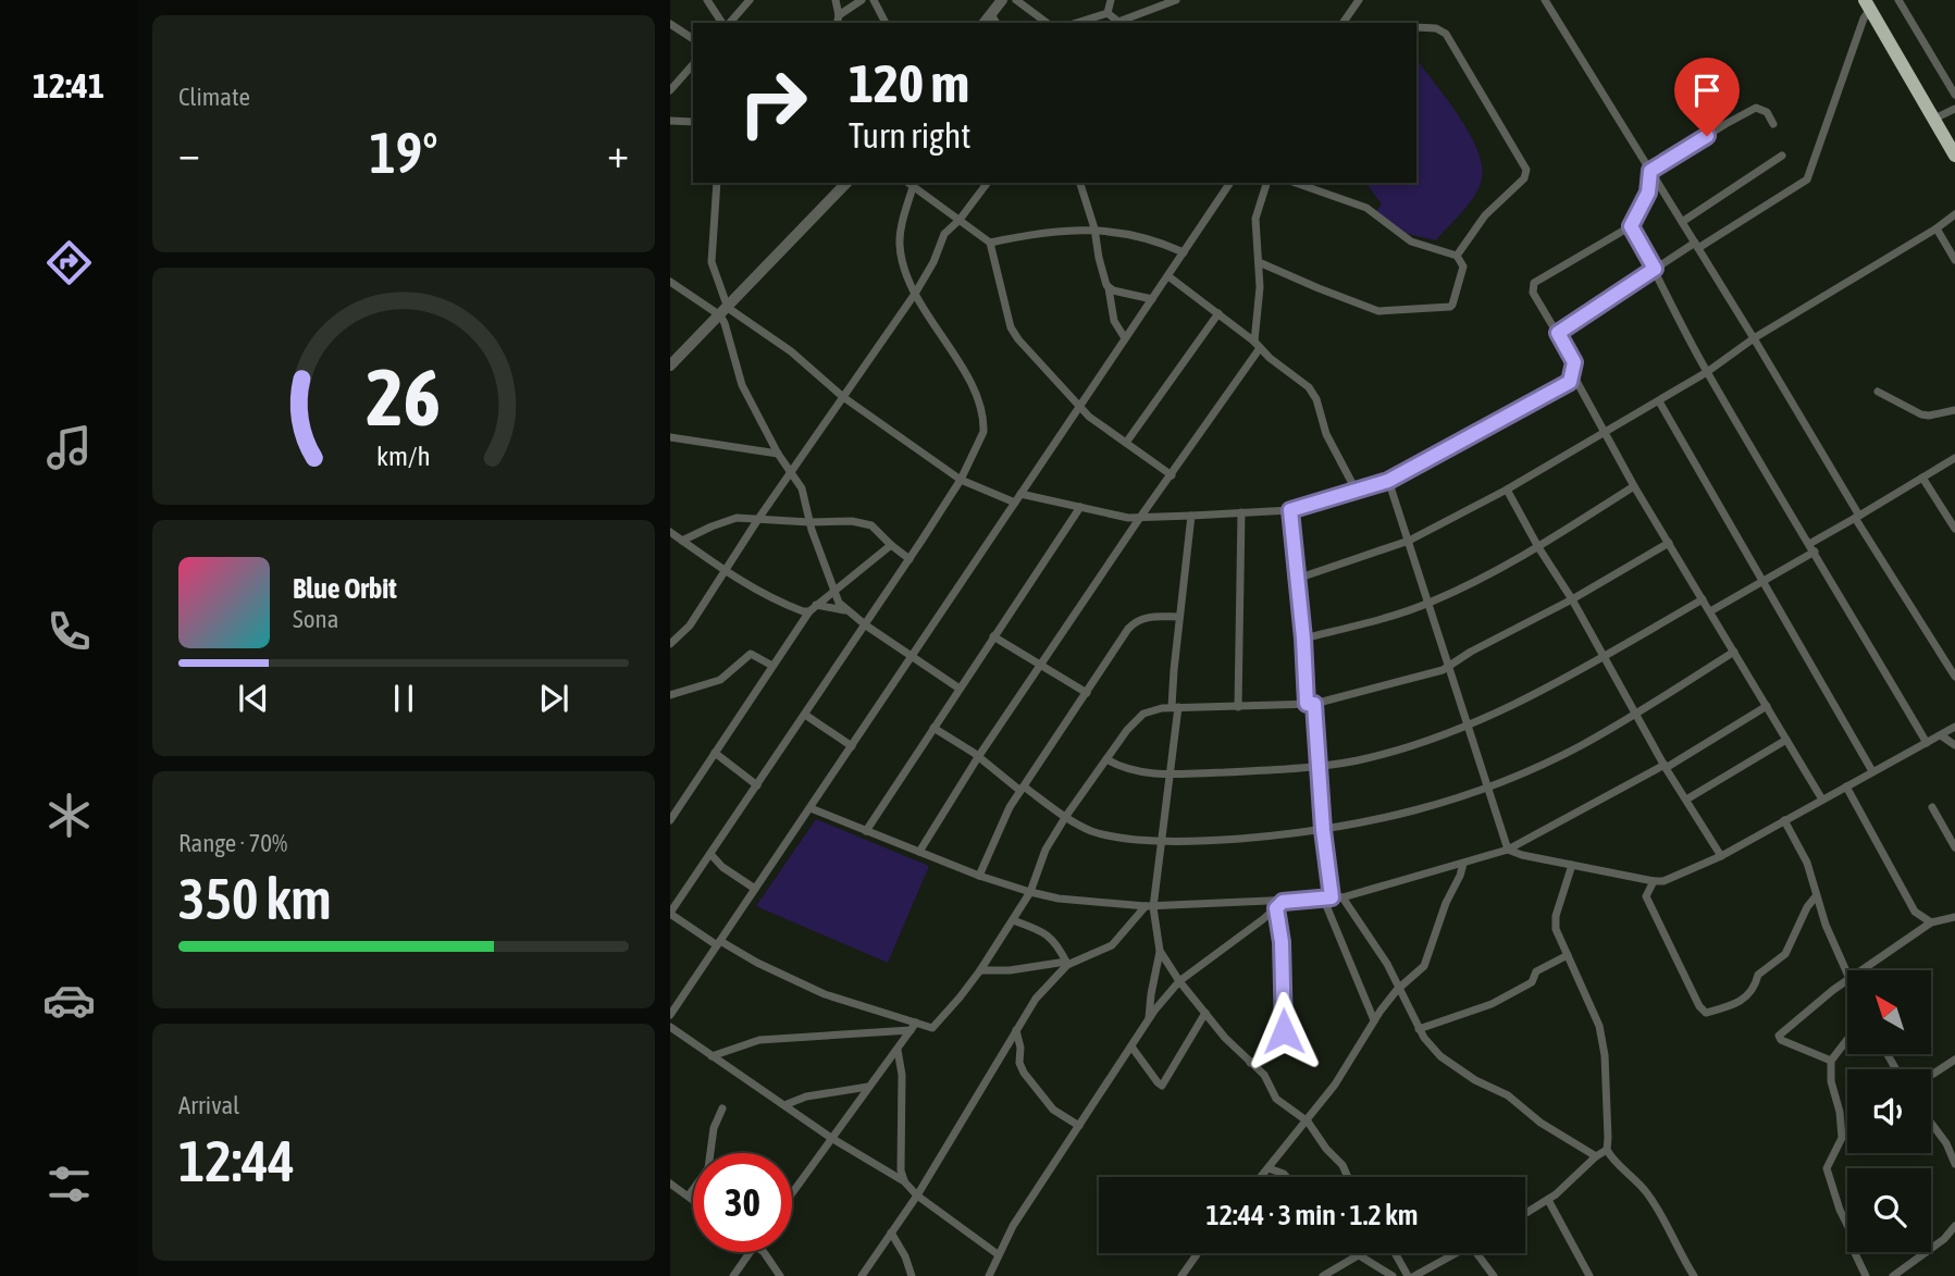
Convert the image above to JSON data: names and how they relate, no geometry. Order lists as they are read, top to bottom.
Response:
{
  "north": "top left",
  "page": {
    "tabs": "12:41",
    "tile": [
      "Climate",
      ["Range · 70%", "350 km"],
      ["Arrival", "12:44"]
    ],
    "turn": ["120 m", "Turn right"],
    "heat": ["−", "19°", "+"],
    "song": ["Blue Orbit", "Sona"],
    "limit": "30",
    "trip": "12:44 · 3 min · 1.2 km",
    "gauge": ["26", "km/h"]
  }
}
